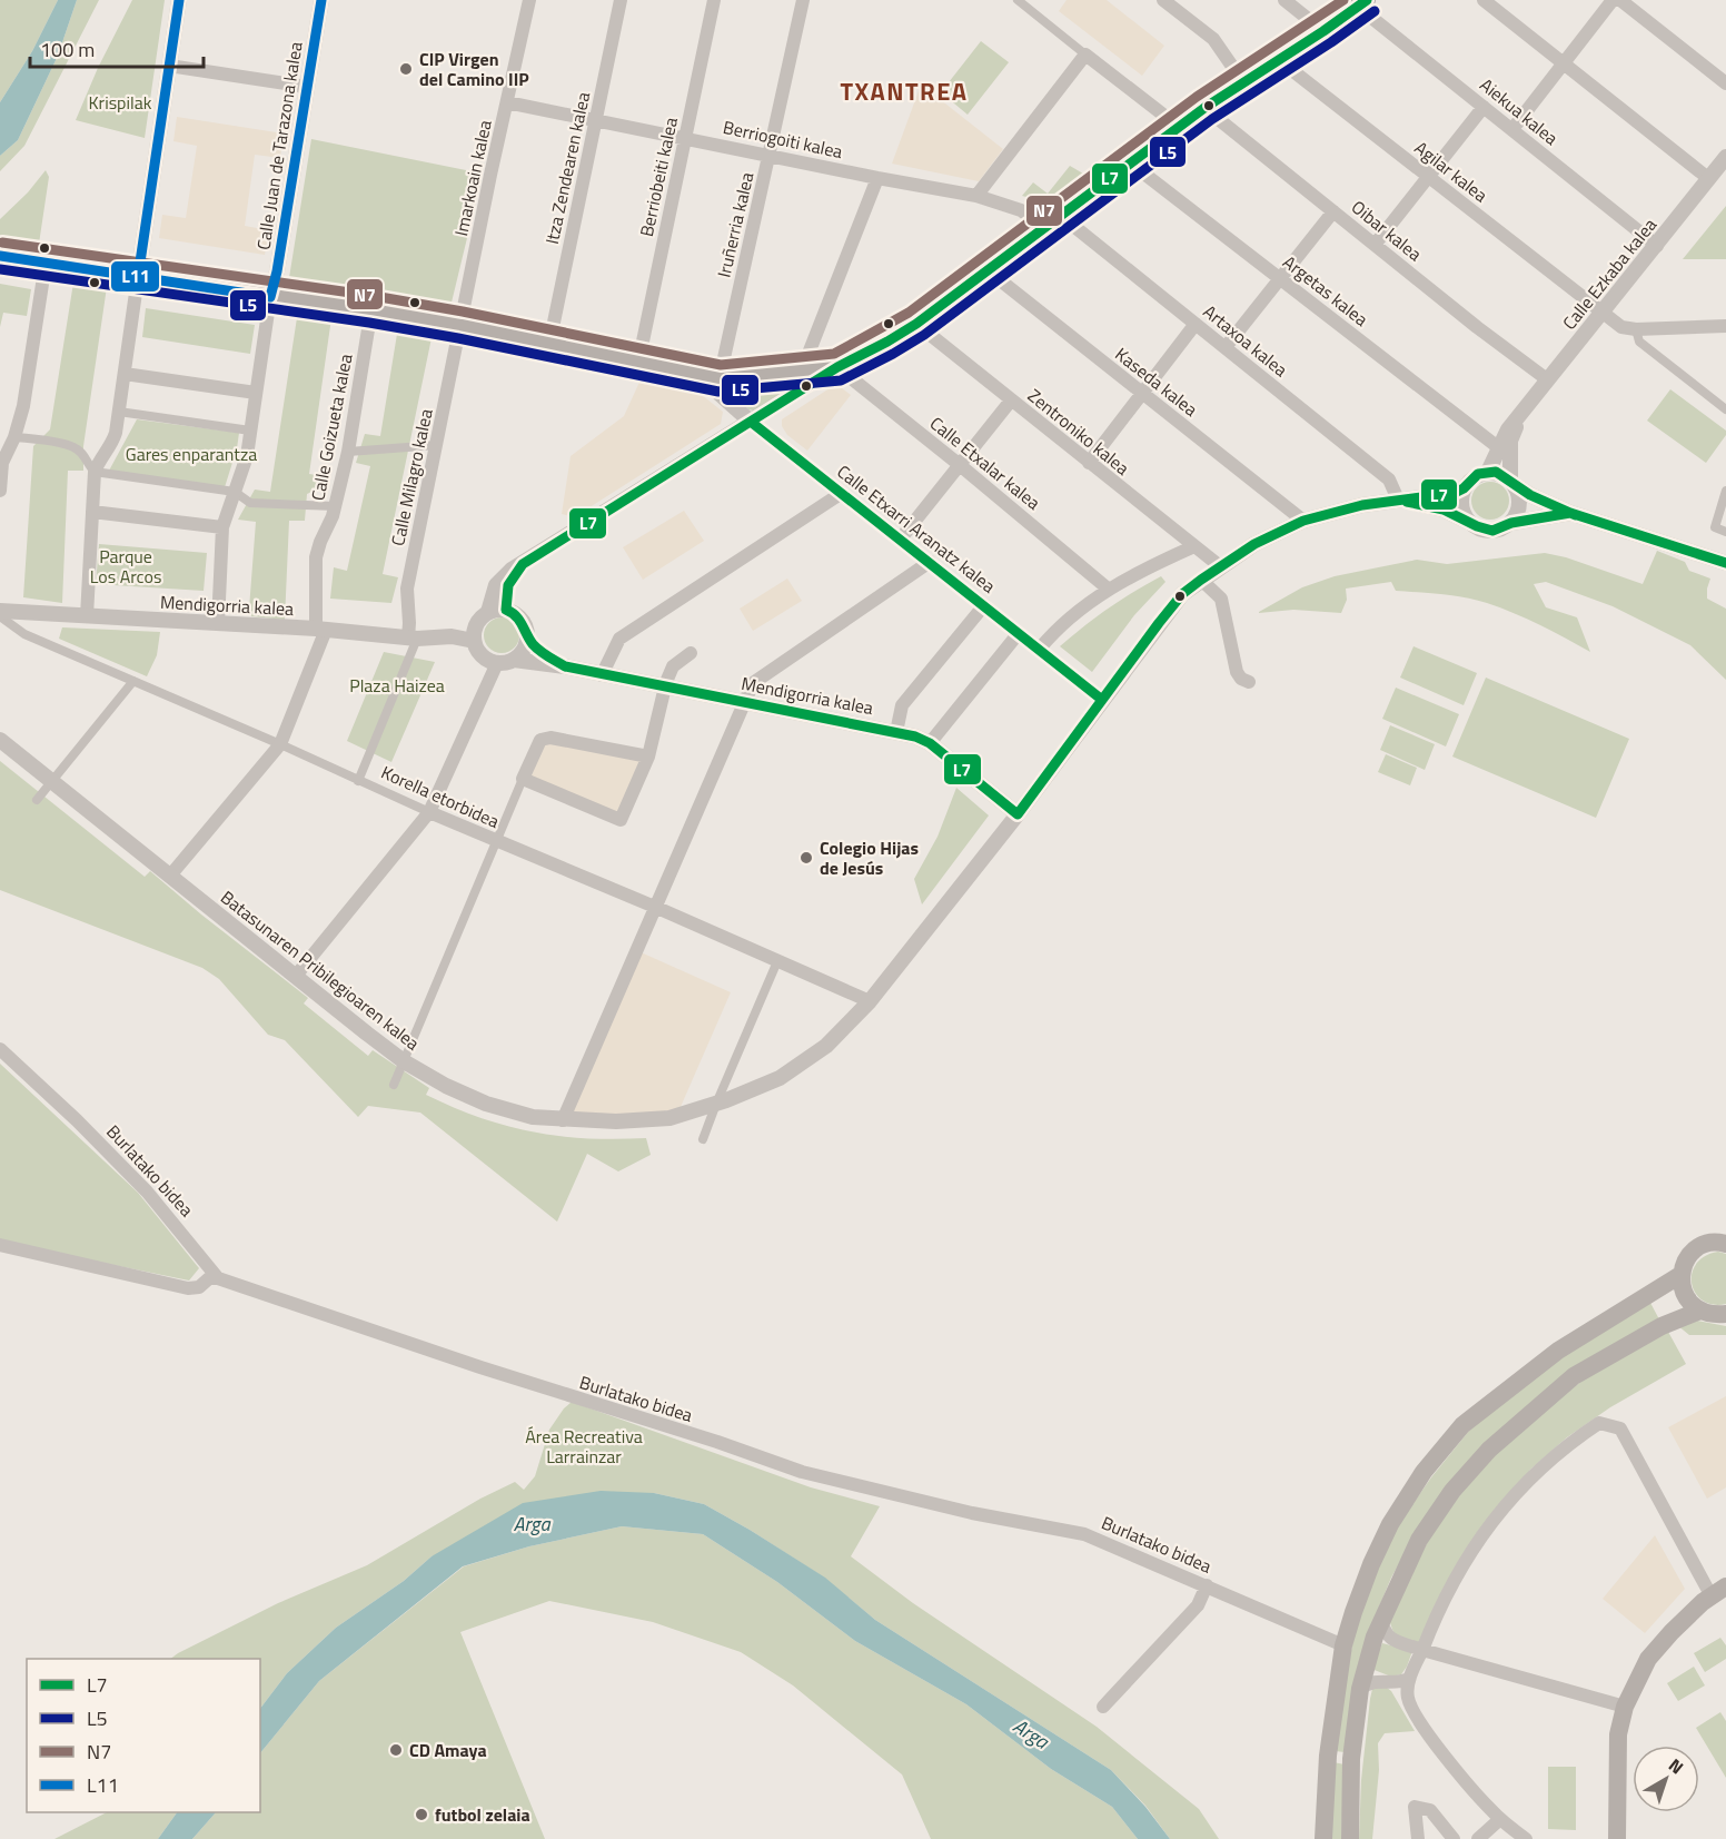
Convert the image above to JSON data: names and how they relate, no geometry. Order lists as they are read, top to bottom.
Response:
{
  "streets": {
    "street": [
      "Aiekua kalea",
      "Berriogoiti kalea",
      "Calle Juan de Tarazona kalea",
      "Itza Zendearen kalea",
      "Agilar kalea",
      "Berriobeiti kalea",
      "Imarkoain kalea",
      "Iruñerria kalea",
      "Oibar kalea",
      "Calle Ezkaba kalea",
      "Argetas kalea",
      "Artaxoa kalea",
      "Kaseda kalea",
      "Calle Goizueta kalea",
      "Zentroniko kalea",
      "Calle Etxalar kalea",
      "Calle Milagro kalea",
      "Calle Etxarri Aranatz kalea",
      "Mendigorria kalea",
      "Korella etorbidea",
      "Batasunaren Pribilegioaren kalea",
      "Burlatako bidea"
    ]
  },
  "crossings": [
    ["Aiekua kalea", "Calle Ezkaba kalea"],
    ["Berriogoiti kalea", "Itza Zendearen kalea"],
    ["Berriogoiti kalea", "Berriobeiti kalea"],
    ["Berriogoiti kalea", "Imarkoain kalea"],
    ["Berriogoiti kalea", "Iruñerria kalea"],
    ["Agilar kalea", "Calle Ezkaba kalea"],
    ["Imarkoain kalea", "Calle Milagro kalea"],
    ["Iruñerria kalea", "Calle Etxarri Aranatz kalea"],
    ["Oibar kalea", "Calle Ezkaba kalea"],
    ["Calle Ezkaba kalea", "Argetas kalea"],
    ["Calle Goizueta kalea", "Mendigorria kalea"],
    ["Calle Milagro kalea", "Mendigorria kalea"],
    ["Mendigorria kalea", "Batasunaren Pribilegioaren kalea"],
    ["Korella etorbidea", "Batasunaren Pribilegioaren kalea"]
  ],
  "districts": ["TXANTREA"],
  "water": ["Arga"],
  "parks": [
    "Krispilak",
    "Gares enparantza",
    "Parque Los Arcos",
    "Plaza Haizea",
    "Área Recreativa Larrainzar"
  ],
  "places": [
    "CIP Virgen del Camino IIP",
    "Colegio Hijas de Jesús",
    "CD Amaya",
    "futbol zelaia"
  ],
  "lines": [
    "transit line L7",
    "transit line N7",
    "transit line L11",
    "transit line L5"
  ],
  "legend": [
    "L7",
    "L5",
    "N7",
    "L11"
  ],
  "scale_bar": "100 m",
  "north": "top right"
}
